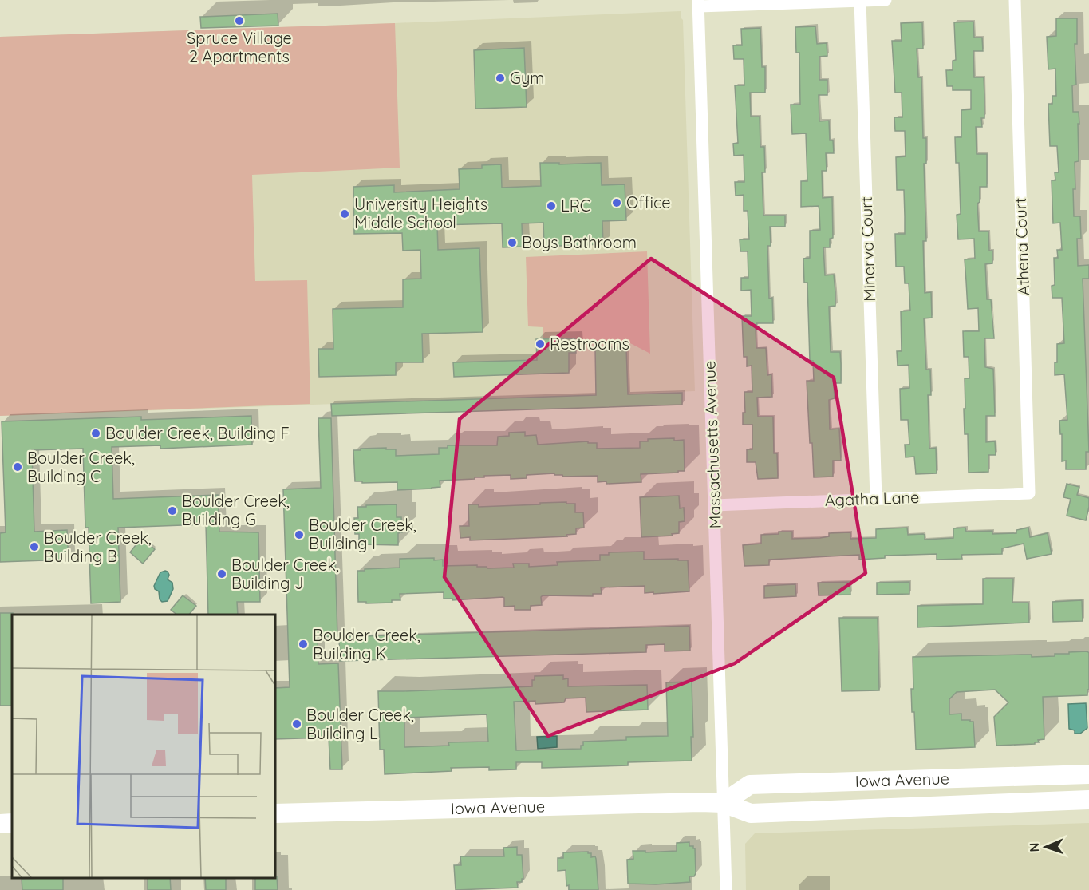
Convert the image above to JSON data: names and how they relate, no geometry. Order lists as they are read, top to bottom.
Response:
{
  "streets": {
    "main road": ["Iowa Avenue"],
    "street": [
      "Athena Court",
      "Minerva Court",
      "Massachusetts Avenue",
      "Agatha Lane"
    ]
  },
  "crossings": [
    ["Athena Court", "Agatha Lane"],
    ["Minerva Court", "Agatha Lane"],
    ["Massachusetts Avenue", "Agatha Lane"],
    ["Massachusetts Avenue", "Iowa Avenue"]
  ],
  "places": [
    "Spruce Village 2 Apartments",
    "Gym",
    "Office",
    "LRC",
    "University Heights Middle School",
    "Boys Bathroom",
    "Restrooms",
    "Boulder Creek, Building F",
    "Boulder Creek, Building C",
    "Boulder Creek, Building G",
    "Boulder Creek, Building I",
    "Boulder Creek, Building B",
    "Boulder Creek, Building J",
    "Boulder Creek, Building K",
    "Boulder Creek, Building L"
  ],
  "north": "left"
}
